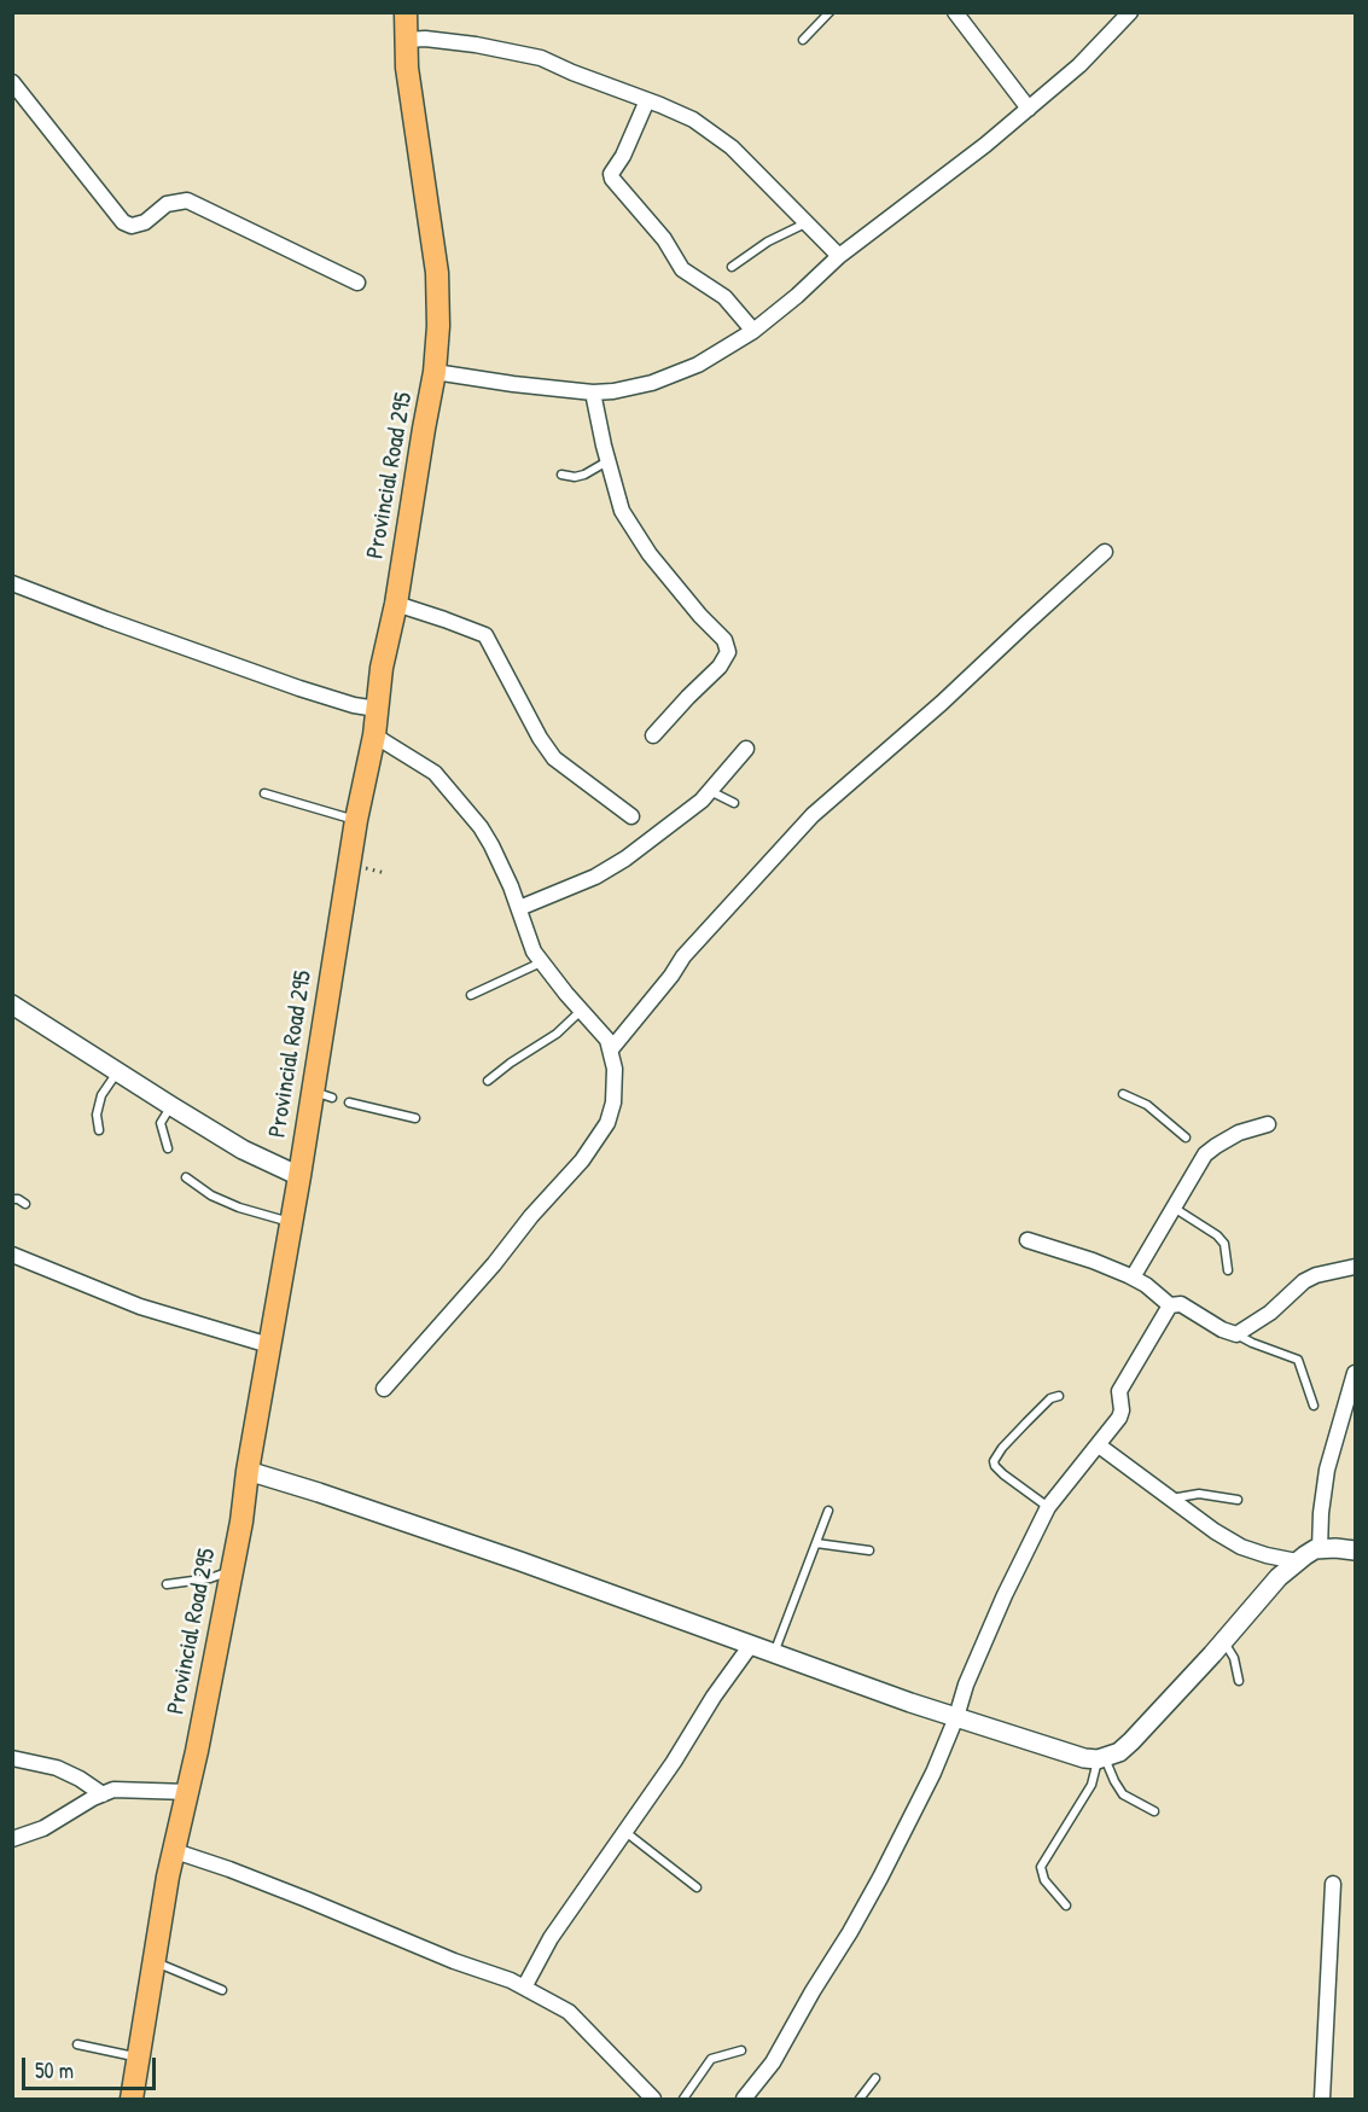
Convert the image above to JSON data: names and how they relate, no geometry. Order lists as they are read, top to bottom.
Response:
{
  "streets": {
    "main road": ["Provincial Road 295"]
  },
  "scale_bar": "50 m"
}
